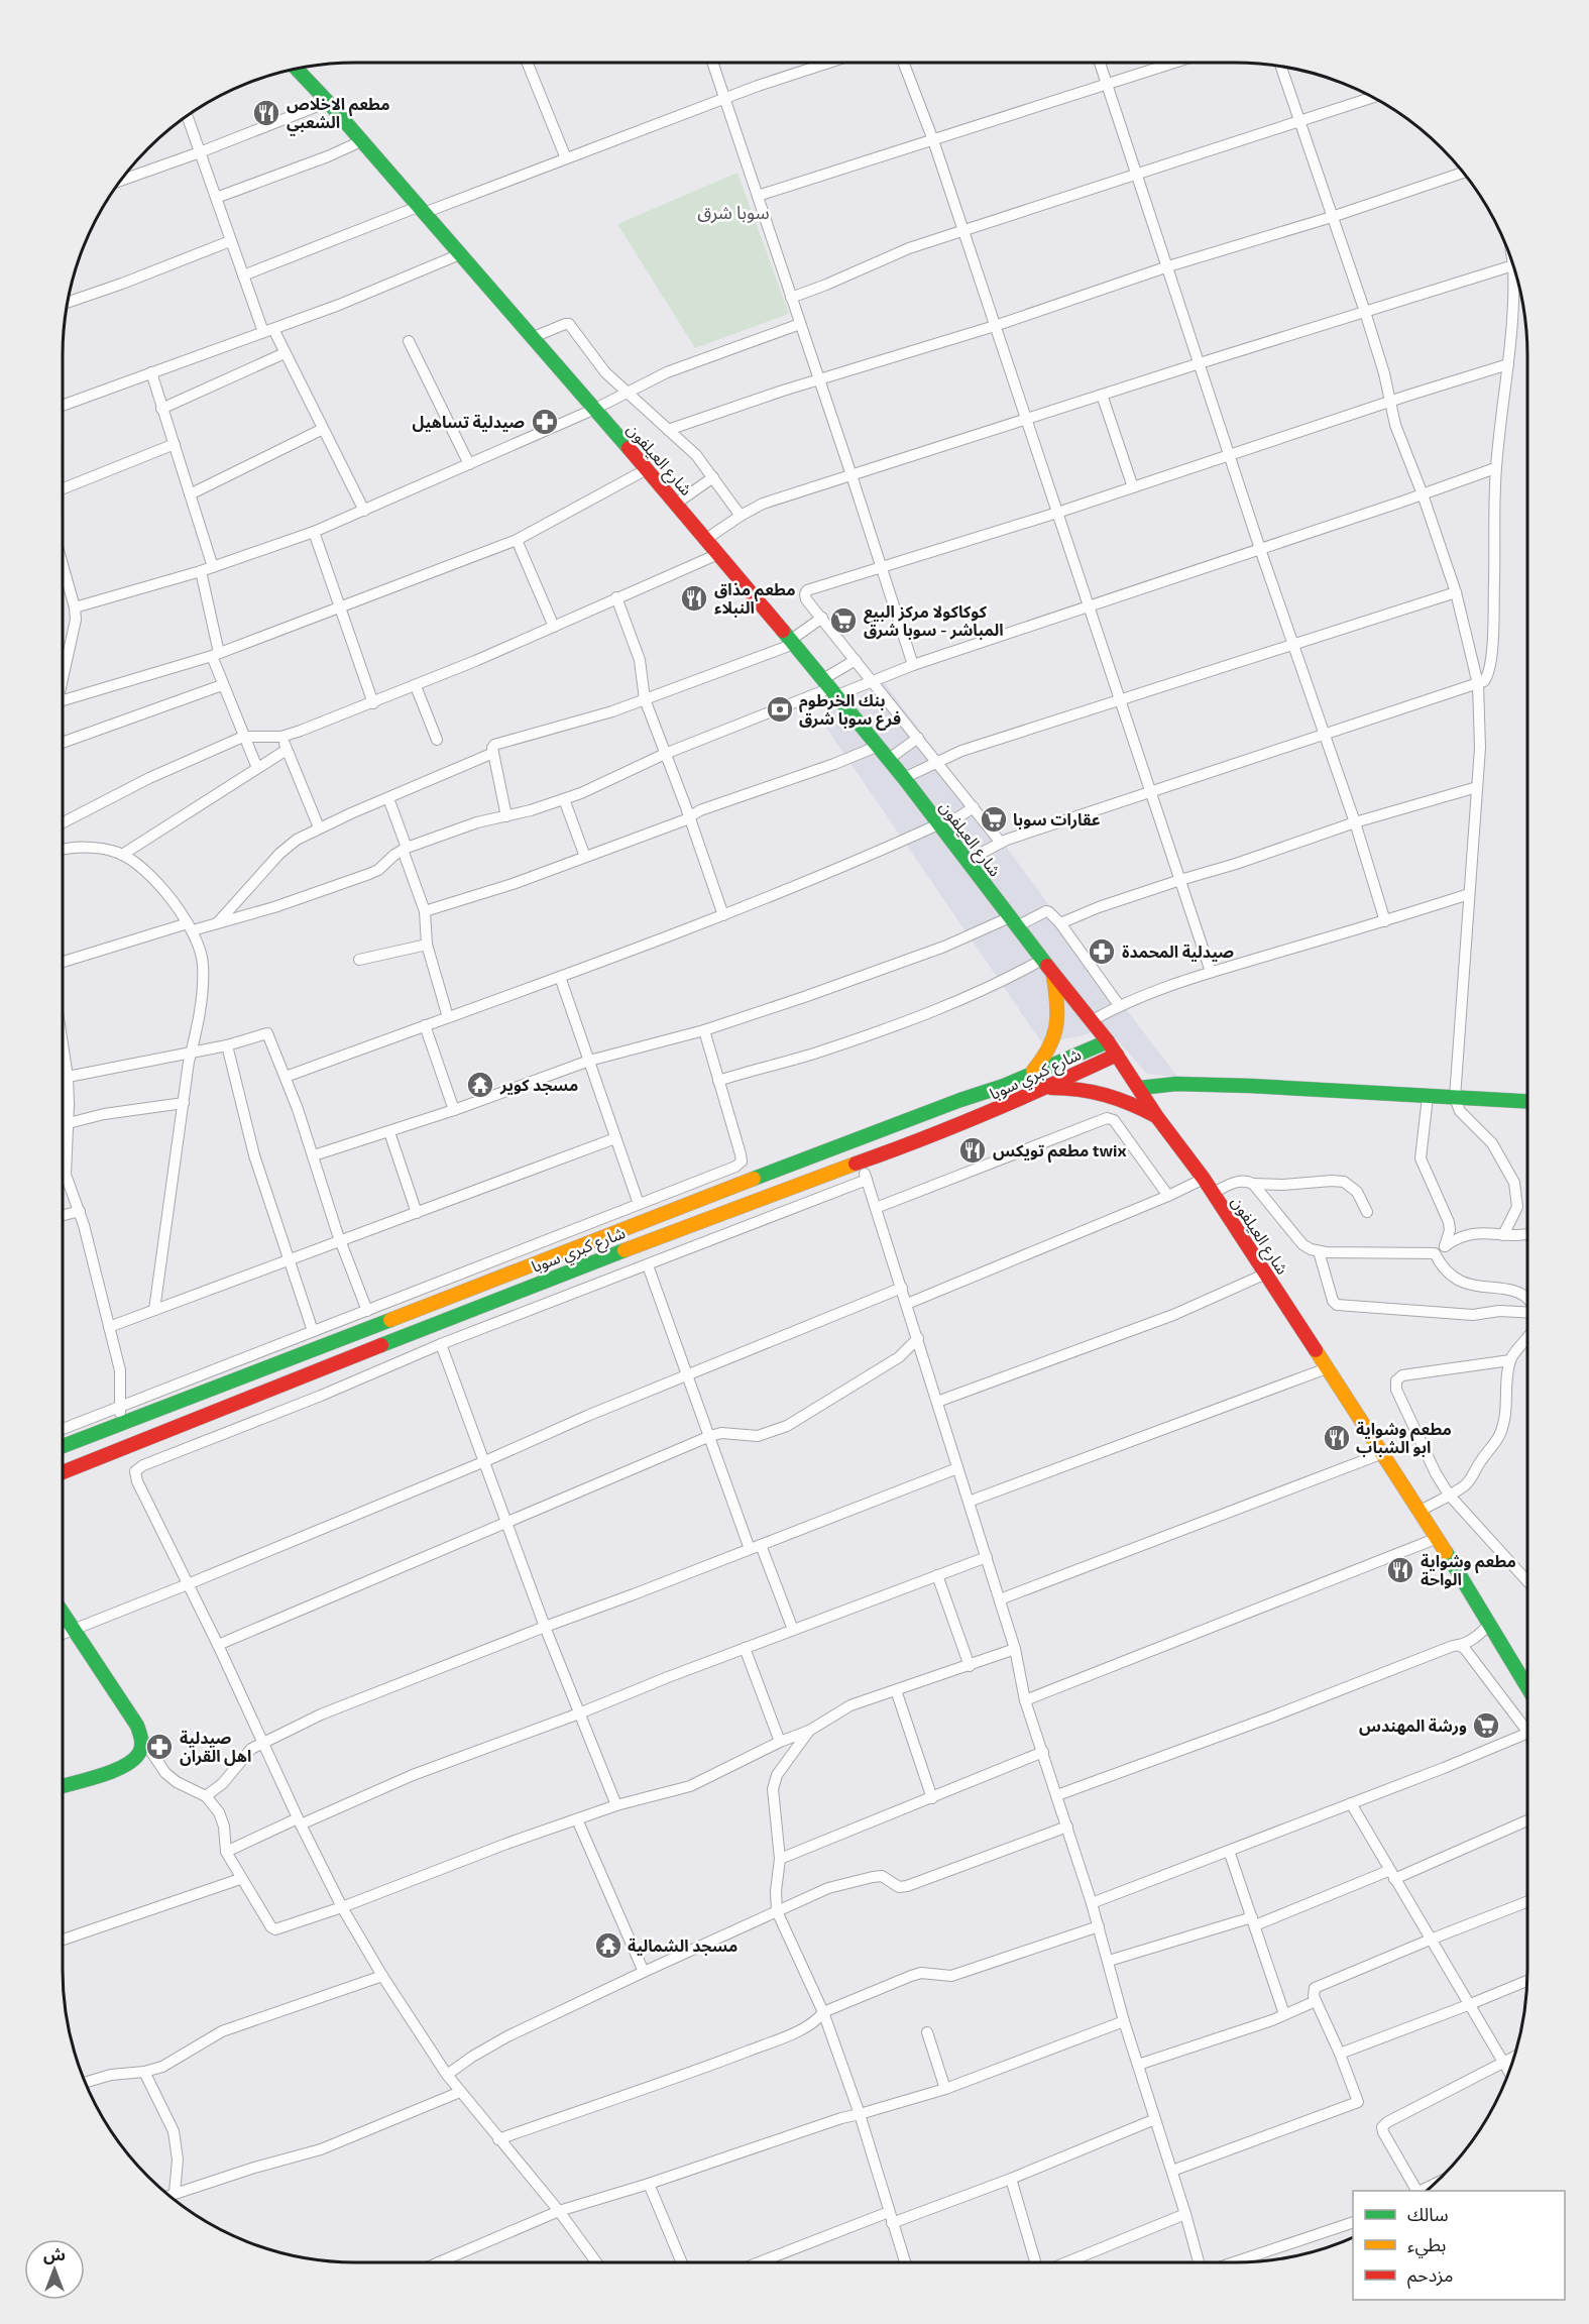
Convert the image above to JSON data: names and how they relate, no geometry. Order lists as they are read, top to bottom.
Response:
{
  "streets": {
    "main road": ["شارع العيلفون", "شارع كبري سوبا"]
  },
  "crossings": [
    ["شارع العيلفون", "شارع كبري سوبا"]
  ],
  "districts": ["سوبا شرق"],
  "places": {
    "restaurant": [
      "مطعم الاخلاص الشعبي",
      "مطعم مذاق النبلاء",
      "مطعم تويكس twix",
      "مطعم وشواية ابو الشباب",
      "مطعم وشواية الواحة"
    ],
    "pharmacy": ["صيدلية تساهيل", "صيدلية المحمدة", "صيدلية اهل القران"],
    "supermarket": ["كوكاكولا مركز البيع المباشر - سوبا شرق", "عقارات سوبا", "ورشة المهندس"],
    "bank": ["بنك الخرطوم فرع سوبا شرق"],
    "temple": ["مسجد كوير", "مسجد الشمالية"]
  },
  "legend": ["سالك", "بطيء", "مزدحم"],
  "north": "top"
}
